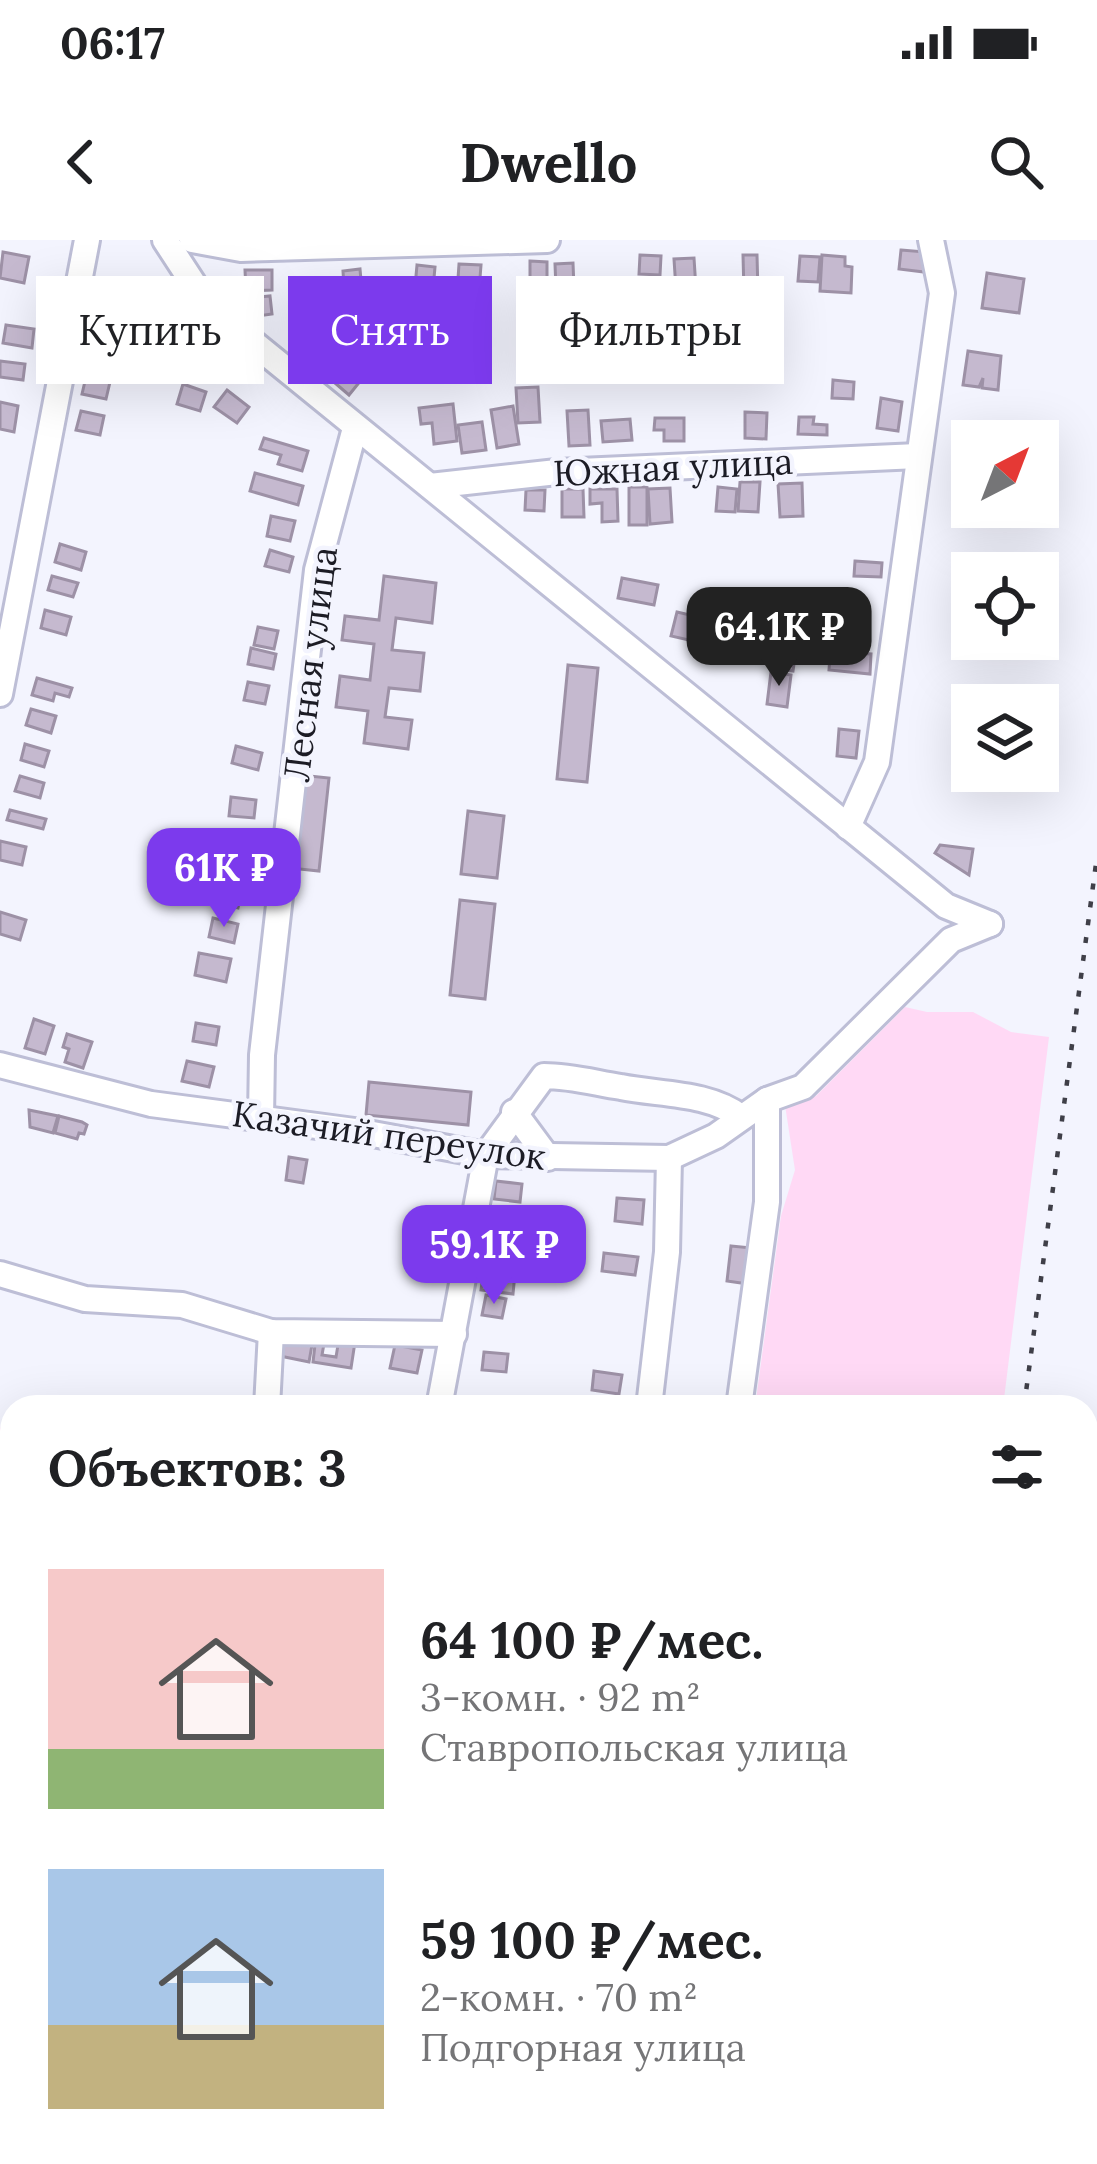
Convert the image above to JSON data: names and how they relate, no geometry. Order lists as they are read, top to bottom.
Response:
{
  "streets": {
    "street": ["Южная улица", "Лесная улица", "Казачий переулок"]
  },
  "crossings": [
    ["Лесная улица", "Казачий переулок"]
  ],
  "north": "top right",
  "page": {
    "status": "06:17",
    "header": "Dwello",
    "chip": ["Купить", "Снять", "Фильтры"],
    "price": ["64.1K ₽", "61K ₽", "59.1K ₽"],
    "heading": "Объектов: 3",
    "list": [
      {
        "name": "64 100 ₽/мес.",
        "note": "3-комн. · 92 m² · Ставропольская улица"
      },
      {
        "name": "59 100 ₽/мес.",
        "note": "2-комн. · 70 m² · Подгорная улица"
      }
    ]
  }
}
